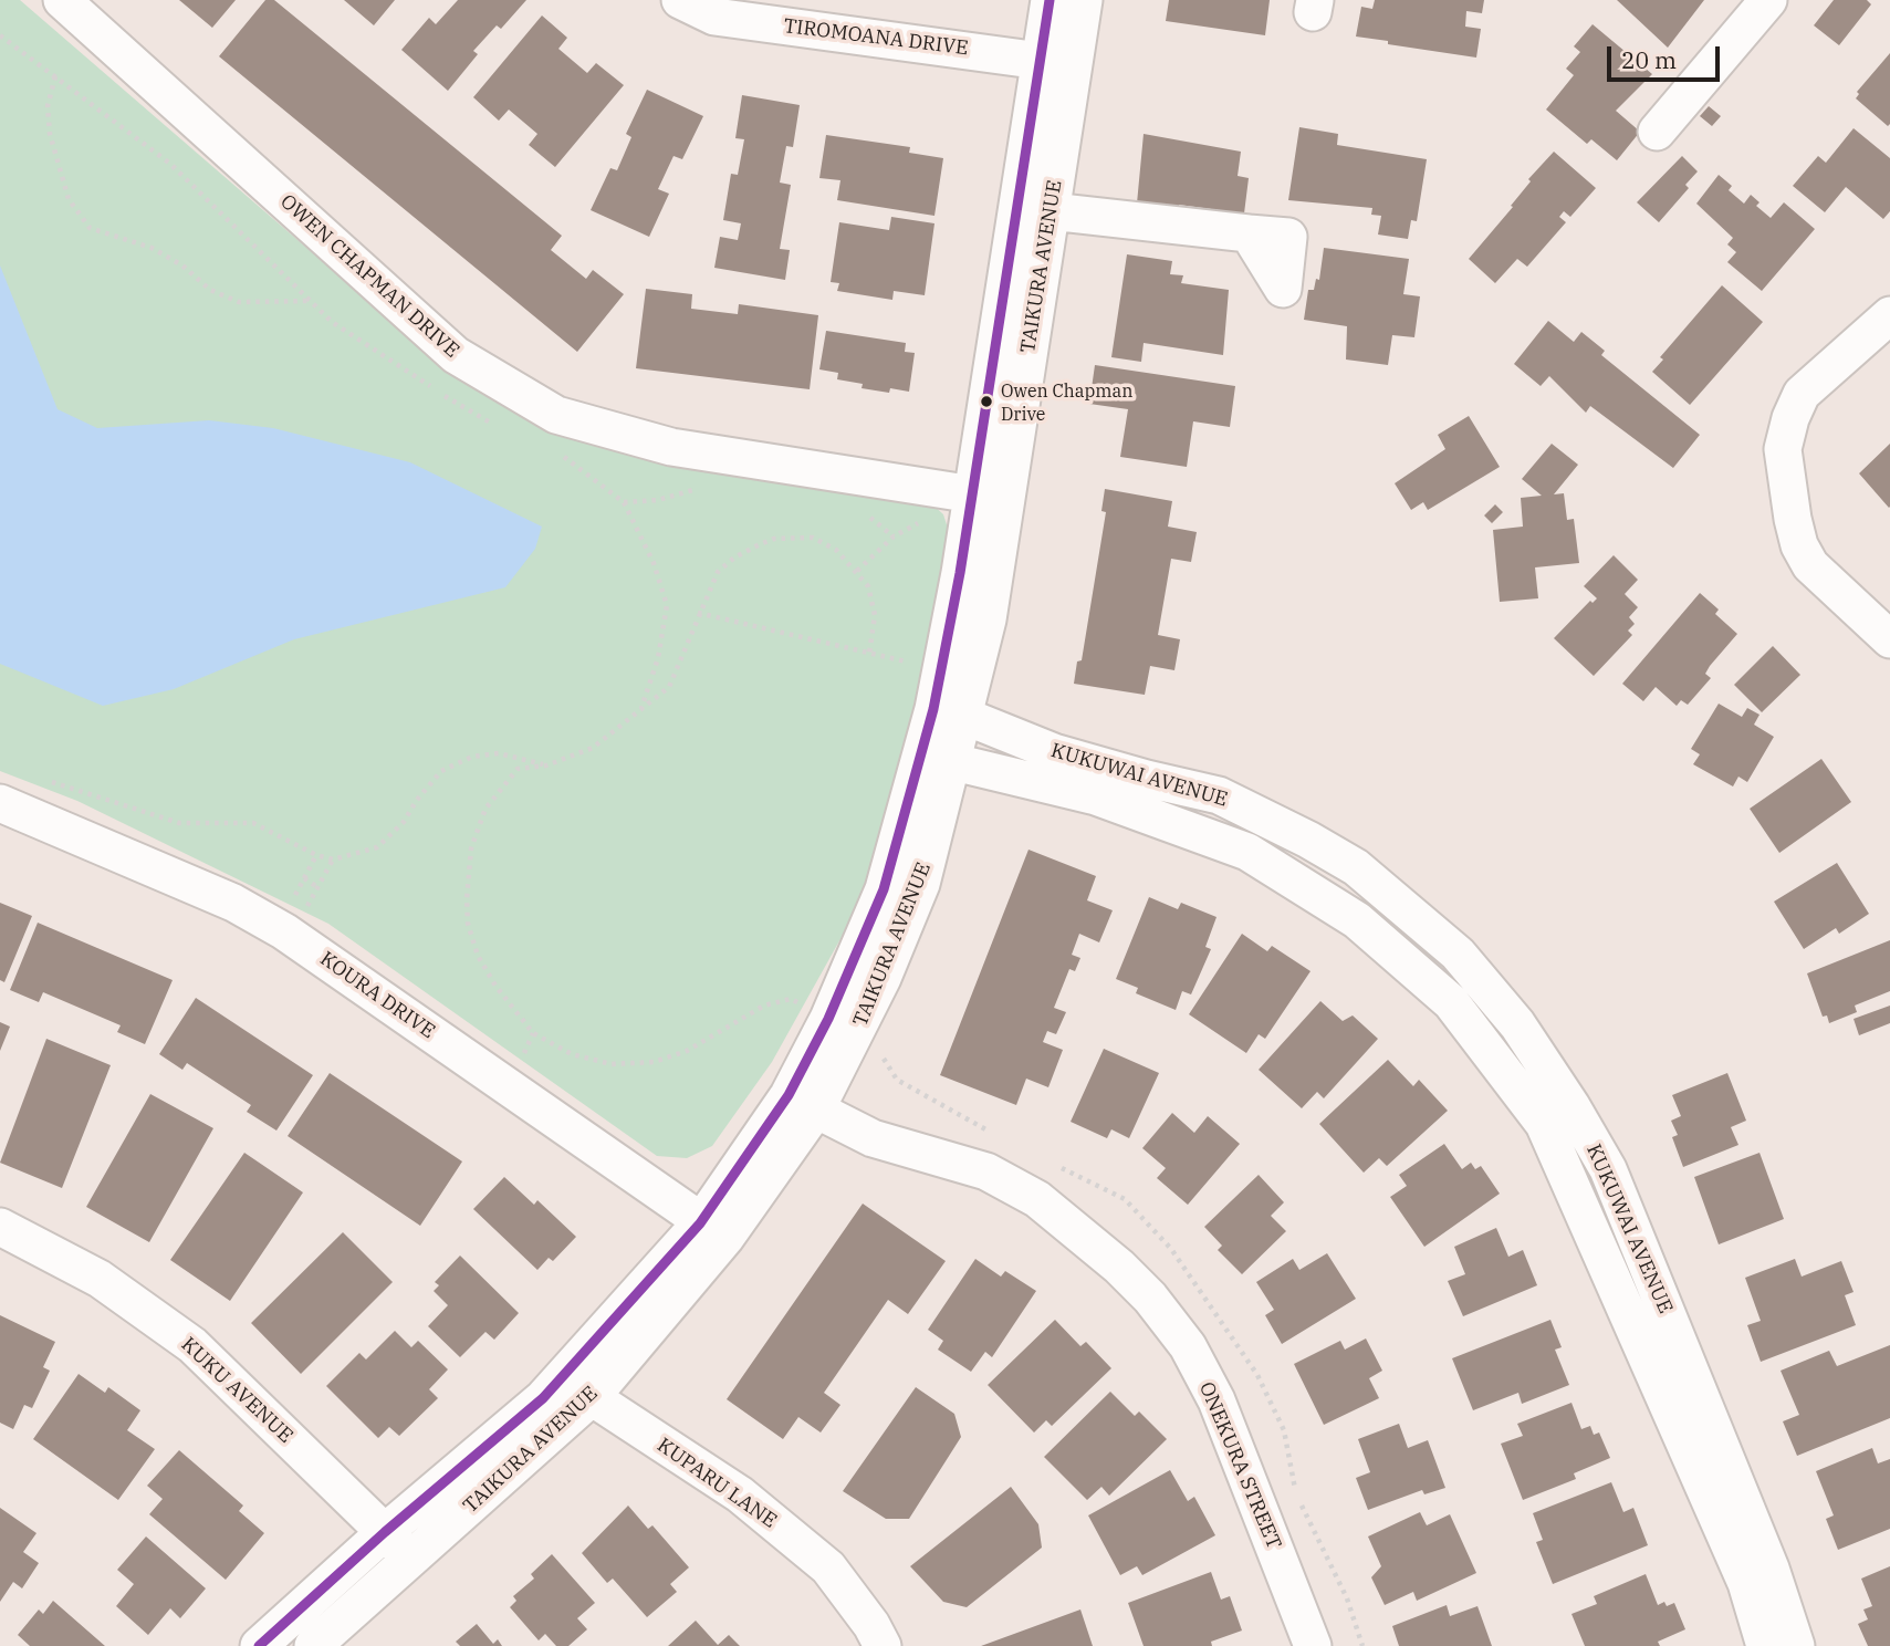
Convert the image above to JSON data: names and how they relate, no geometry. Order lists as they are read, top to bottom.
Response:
{
  "streets": {
    "street": [
      "TIROMOANA DRIVE",
      "TAIKURA AVENUE",
      "OWEN CHAPMAN DRIVE",
      "KUKUWAI AVENUE",
      "KOURA DRIVE",
      "KUKU AVENUE",
      "ONEKURA STREET",
      "KUPARU LANE"
    ]
  },
  "crossings": [
    ["TIROMOANA DRIVE", "TAIKURA AVENUE"],
    ["TAIKURA AVENUE", "OWEN CHAPMAN DRIVE"],
    ["TAIKURA AVENUE", "KUKUWAI AVENUE"],
    ["TAIKURA AVENUE", "KOURA DRIVE"],
    ["TAIKURA AVENUE", "KUKU AVENUE"],
    ["TAIKURA AVENUE", "ONEKURA STREET"],
    ["TAIKURA AVENUE", "KUPARU LANE"]
  ],
  "places": ["Owen Chapman Drive"],
  "scale_bar": "20 m"
}
